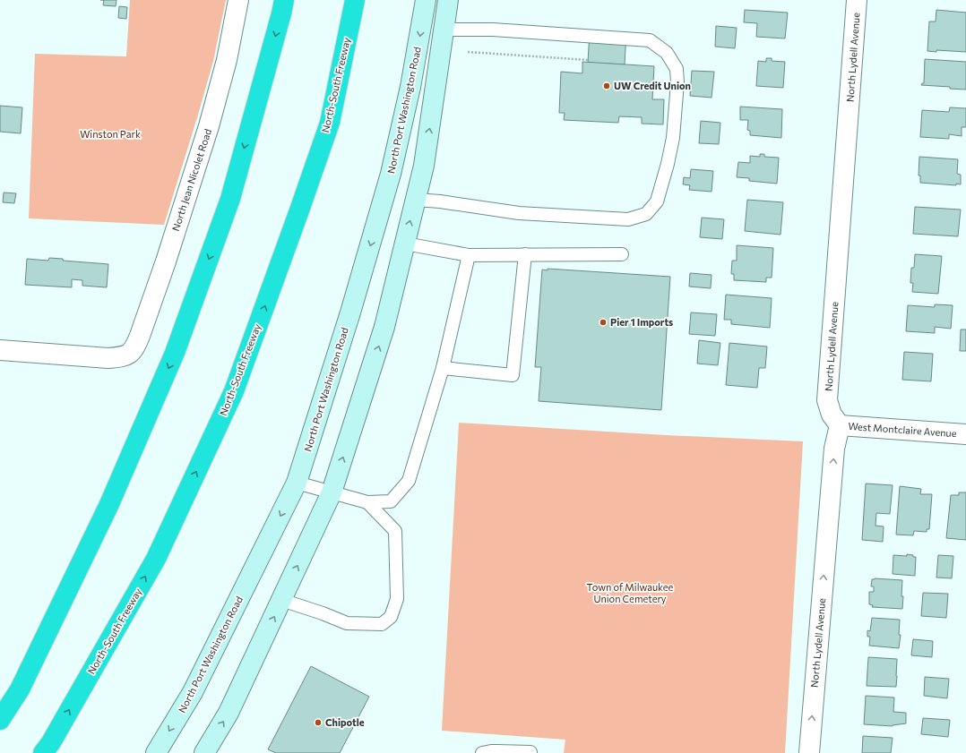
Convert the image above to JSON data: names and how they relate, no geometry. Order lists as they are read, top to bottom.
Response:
{
  "streets": {
    "highway": ["North-South Freeway"],
    "main road": ["North Port Washington Road"],
    "street": ["North Lydell Avenue", "North Jean Nicolet Road", "West Montclaire Avenue"]
  },
  "crossings": [
    ["North Lydell Avenue", "West Montclaire Avenue"]
  ],
  "one_way": ["North Lydell Avenue"],
  "parks": ["Winston Park", "Town of Milwaukee Union Cemetery"],
  "places": ["UW Credit Union", "Pier 1 Imports", "Chipotle"]
}
